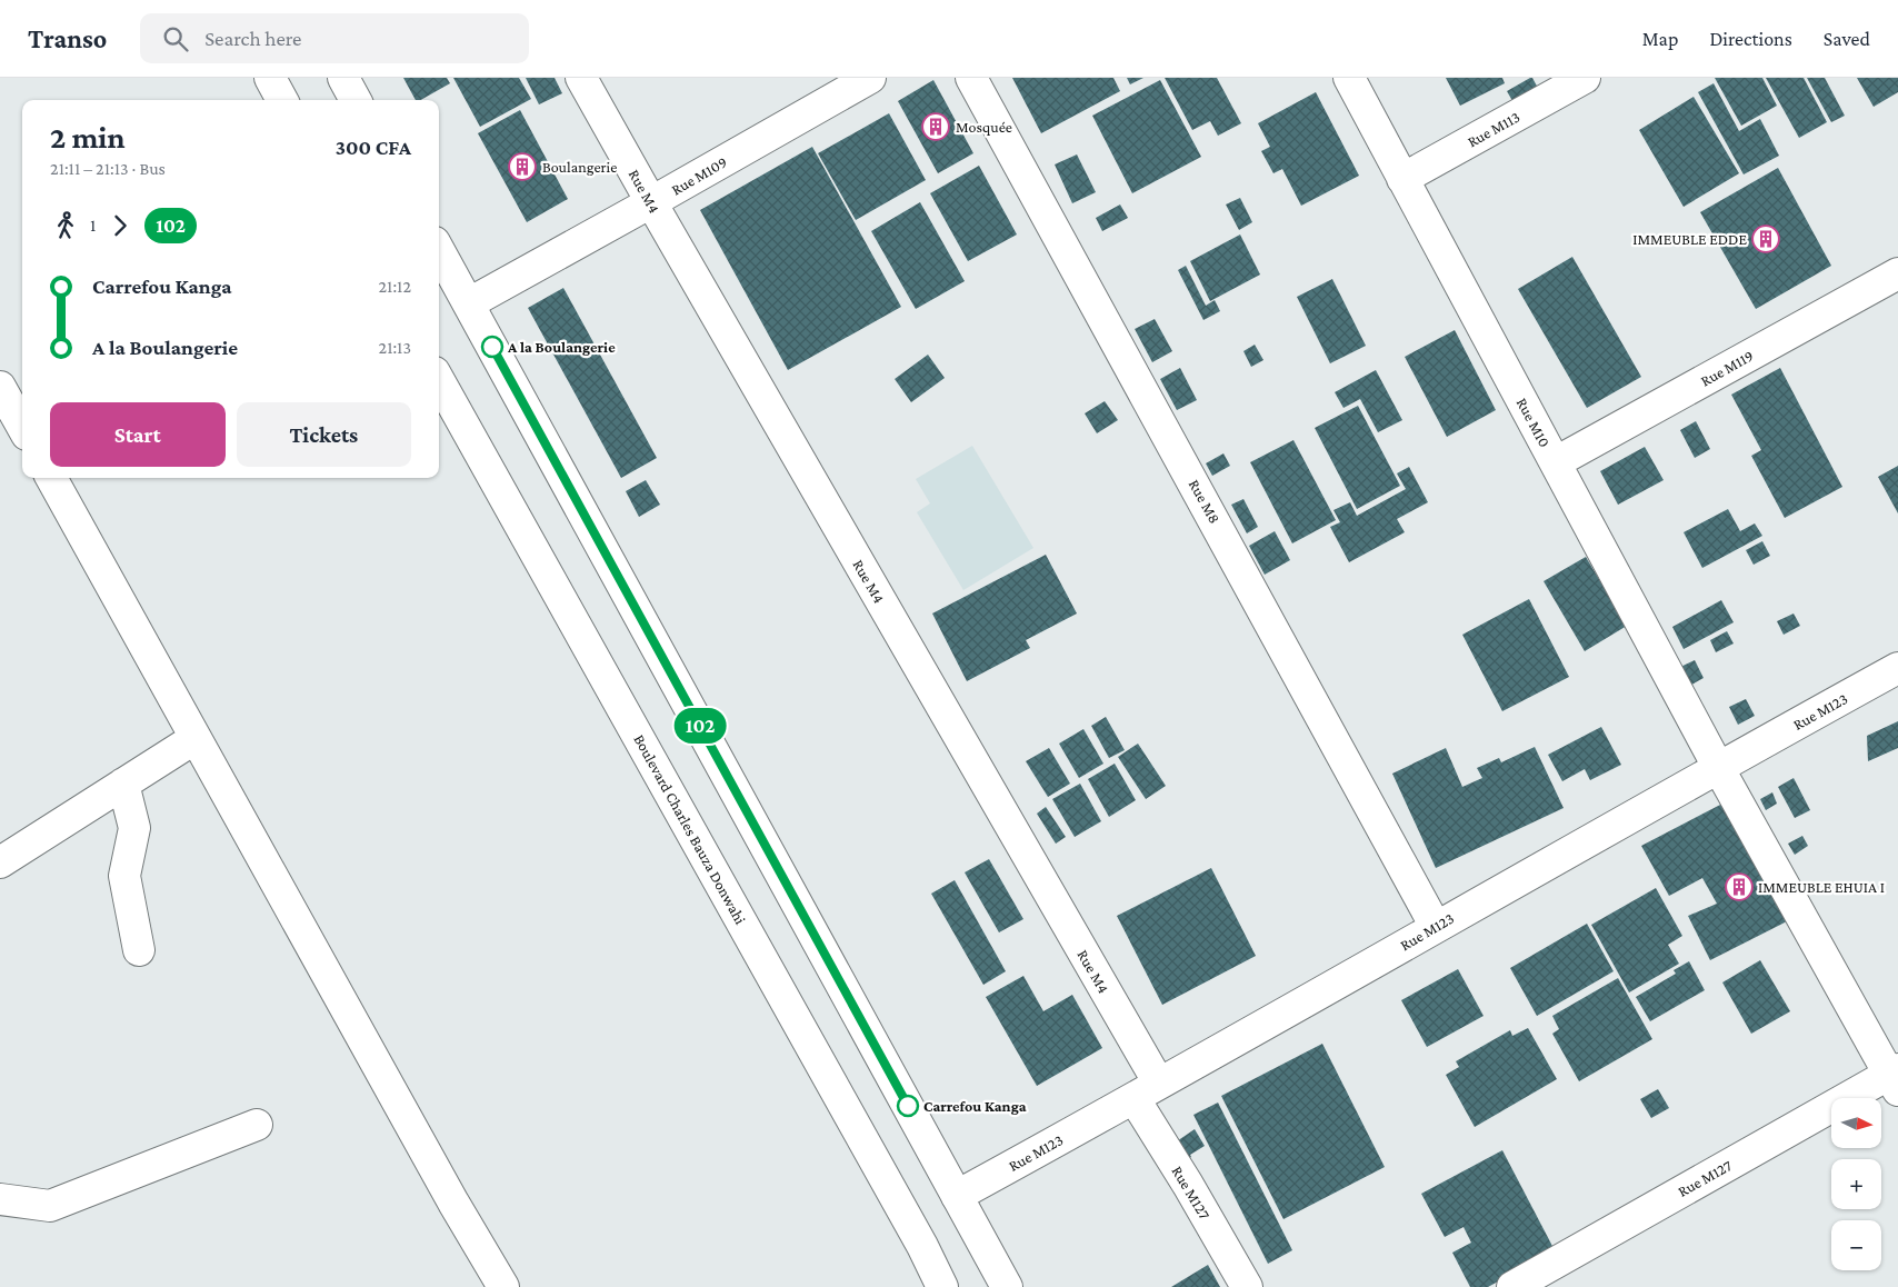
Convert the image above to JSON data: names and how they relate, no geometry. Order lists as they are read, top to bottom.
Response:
{
  "streets": {
    "street": [
      "Rue M113",
      "Rue M109",
      "Rue M4",
      "Rue M119",
      "Rue M10",
      "Rue M8",
      "Rue M123",
      "Boulevard Charles Bauza Donwahi",
      "Rue M127"
    ]
  },
  "crossings": [
    ["Rue M113", "Rue M10"],
    ["Rue M109", "Rue M4"],
    ["Rue M4", "Rue M123"],
    ["Rue M4", "Rue M127"],
    ["Rue M119", "Rue M10"],
    ["Rue M10", "Rue M123"],
    ["Rue M10", "Rue M127"],
    ["Rue M8", "Rue M123"],
    ["Rue M123", "Rue M127"]
  ],
  "places": {
    "building": [
      "Mosquée",
      "Boulangerie",
      "IMMEUBLE EDDE",
      "IMMEUBLE EHUIA I"
    ],
    "other": ["A la Boulangerie", "Carrefou Kanga"]
  },
  "lines": ["bus line 102"],
  "north": "right",
  "page": {
    "header": "Transo",
    "search": "Search here",
    "nav": ["Map", "Directions", "Saved"],
    "on_map": "102",
    "heading": ["2 min", "21:11 – 21:13 · Bus", "300 CFA"],
    "legs": ["1", "102"],
    "list": [
      {
        "name": "Carrefou Kanga",
        "value": "21:12"
      },
      {
        "name": "A la Boulangerie",
        "value": "21:13"
      }
    ],
    "buttons": ["Start", "Tickets"],
    "map_buttons": ["+", "−"]
  }
}
